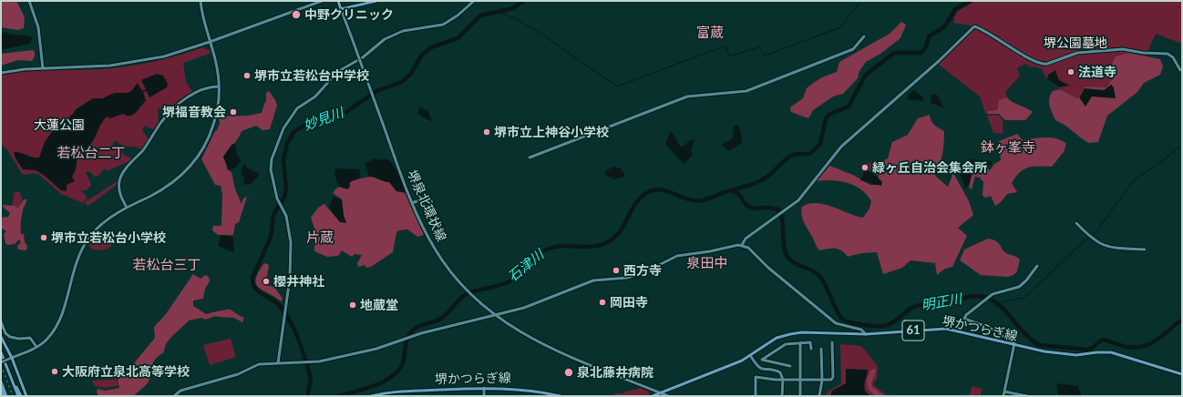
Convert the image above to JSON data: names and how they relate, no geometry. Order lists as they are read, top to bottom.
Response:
{
  "streets": {
    "main road": ["堺かつらぎ線", "61"],
    "street": ["堺泉北環状線"]
  },
  "crossings": [
    ["堺泉北環状線", "堺かつらぎ線"]
  ],
  "districts": [
    "富蔵",
    "鉢ヶ峯寺",
    "若松台二丁",
    "片蔵",
    "泉田中",
    "若松台三丁"
  ],
  "water": ["妙見川", "石津川", "明正川"],
  "parks": ["堺公園墓地", "大蓮公園"],
  "places": [
    "中野クリニック",
    "法道寺",
    "堺市立若松台中学校",
    "堺福音教会",
    "堺市立上神谷小学校",
    "緑ヶ丘自治会集会所",
    "堺市立若松台小学校",
    "西方寺",
    "櫻井神社",
    "岡田寺",
    "地蔵堂",
    "大阪府立泉北高等学校",
    "泉北藤井病院"
  ]
}
